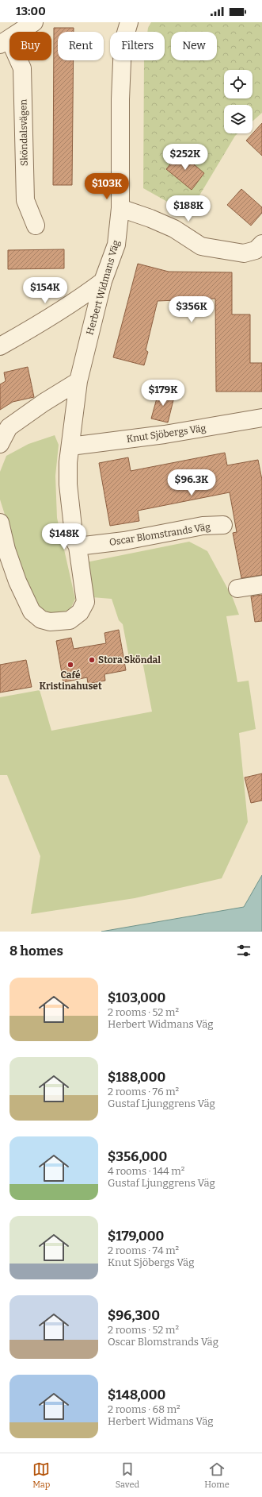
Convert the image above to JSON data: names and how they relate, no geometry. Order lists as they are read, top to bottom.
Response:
{
  "streets": {
    "street": [
      "Sköndalsvägen",
      "Herbert Widmans Väg",
      "Knut Sjöbergs Väg",
      "Oscar Blomstrands Väg"
    ]
  },
  "crossings": [
    ["Herbert Widmans Väg", "Knut Sjöbergs Väg"],
    ["Herbert Widmans Väg", "Oscar Blomstrands Väg"]
  ],
  "places": ["Stora Sköndal", "Café Kristinahuset"],
  "page": {
    "status": "13:00",
    "chip": [
      "Buy",
      "Rent",
      "Filters",
      "New"
    ],
    "price": [
      "$252K",
      "$103K",
      "$188K",
      "$154K",
      "$356K",
      "$179K",
      "$96.3K",
      "$148K"
    ],
    "heading": "8 homes",
    "list": [
      {
        "name": "$103,000",
        "note": "2 rooms · 52 m² · Herbert Widmans Väg"
      },
      {
        "name": "$188,000",
        "note": "2 rooms · 76 m² · Gustaf Ljunggrens Väg"
      },
      {
        "name": "$356,000",
        "note": "4 rooms · 144 m² · Gustaf Ljunggrens Väg"
      },
      {
        "name": "$179,000",
        "note": "2 rooms · 74 m² · Knut Sjöbergs Väg"
      },
      {
        "name": "$96,300",
        "note": "2 rooms · 52 m² · Oscar Blomstrands Väg"
      },
      {
        "name": "$148,000",
        "note": "2 rooms · 68 m² · Herbert Widmans Väg"
      }
    ],
    "tabs": ["Map", "Saved", "Home"]
  }
}
